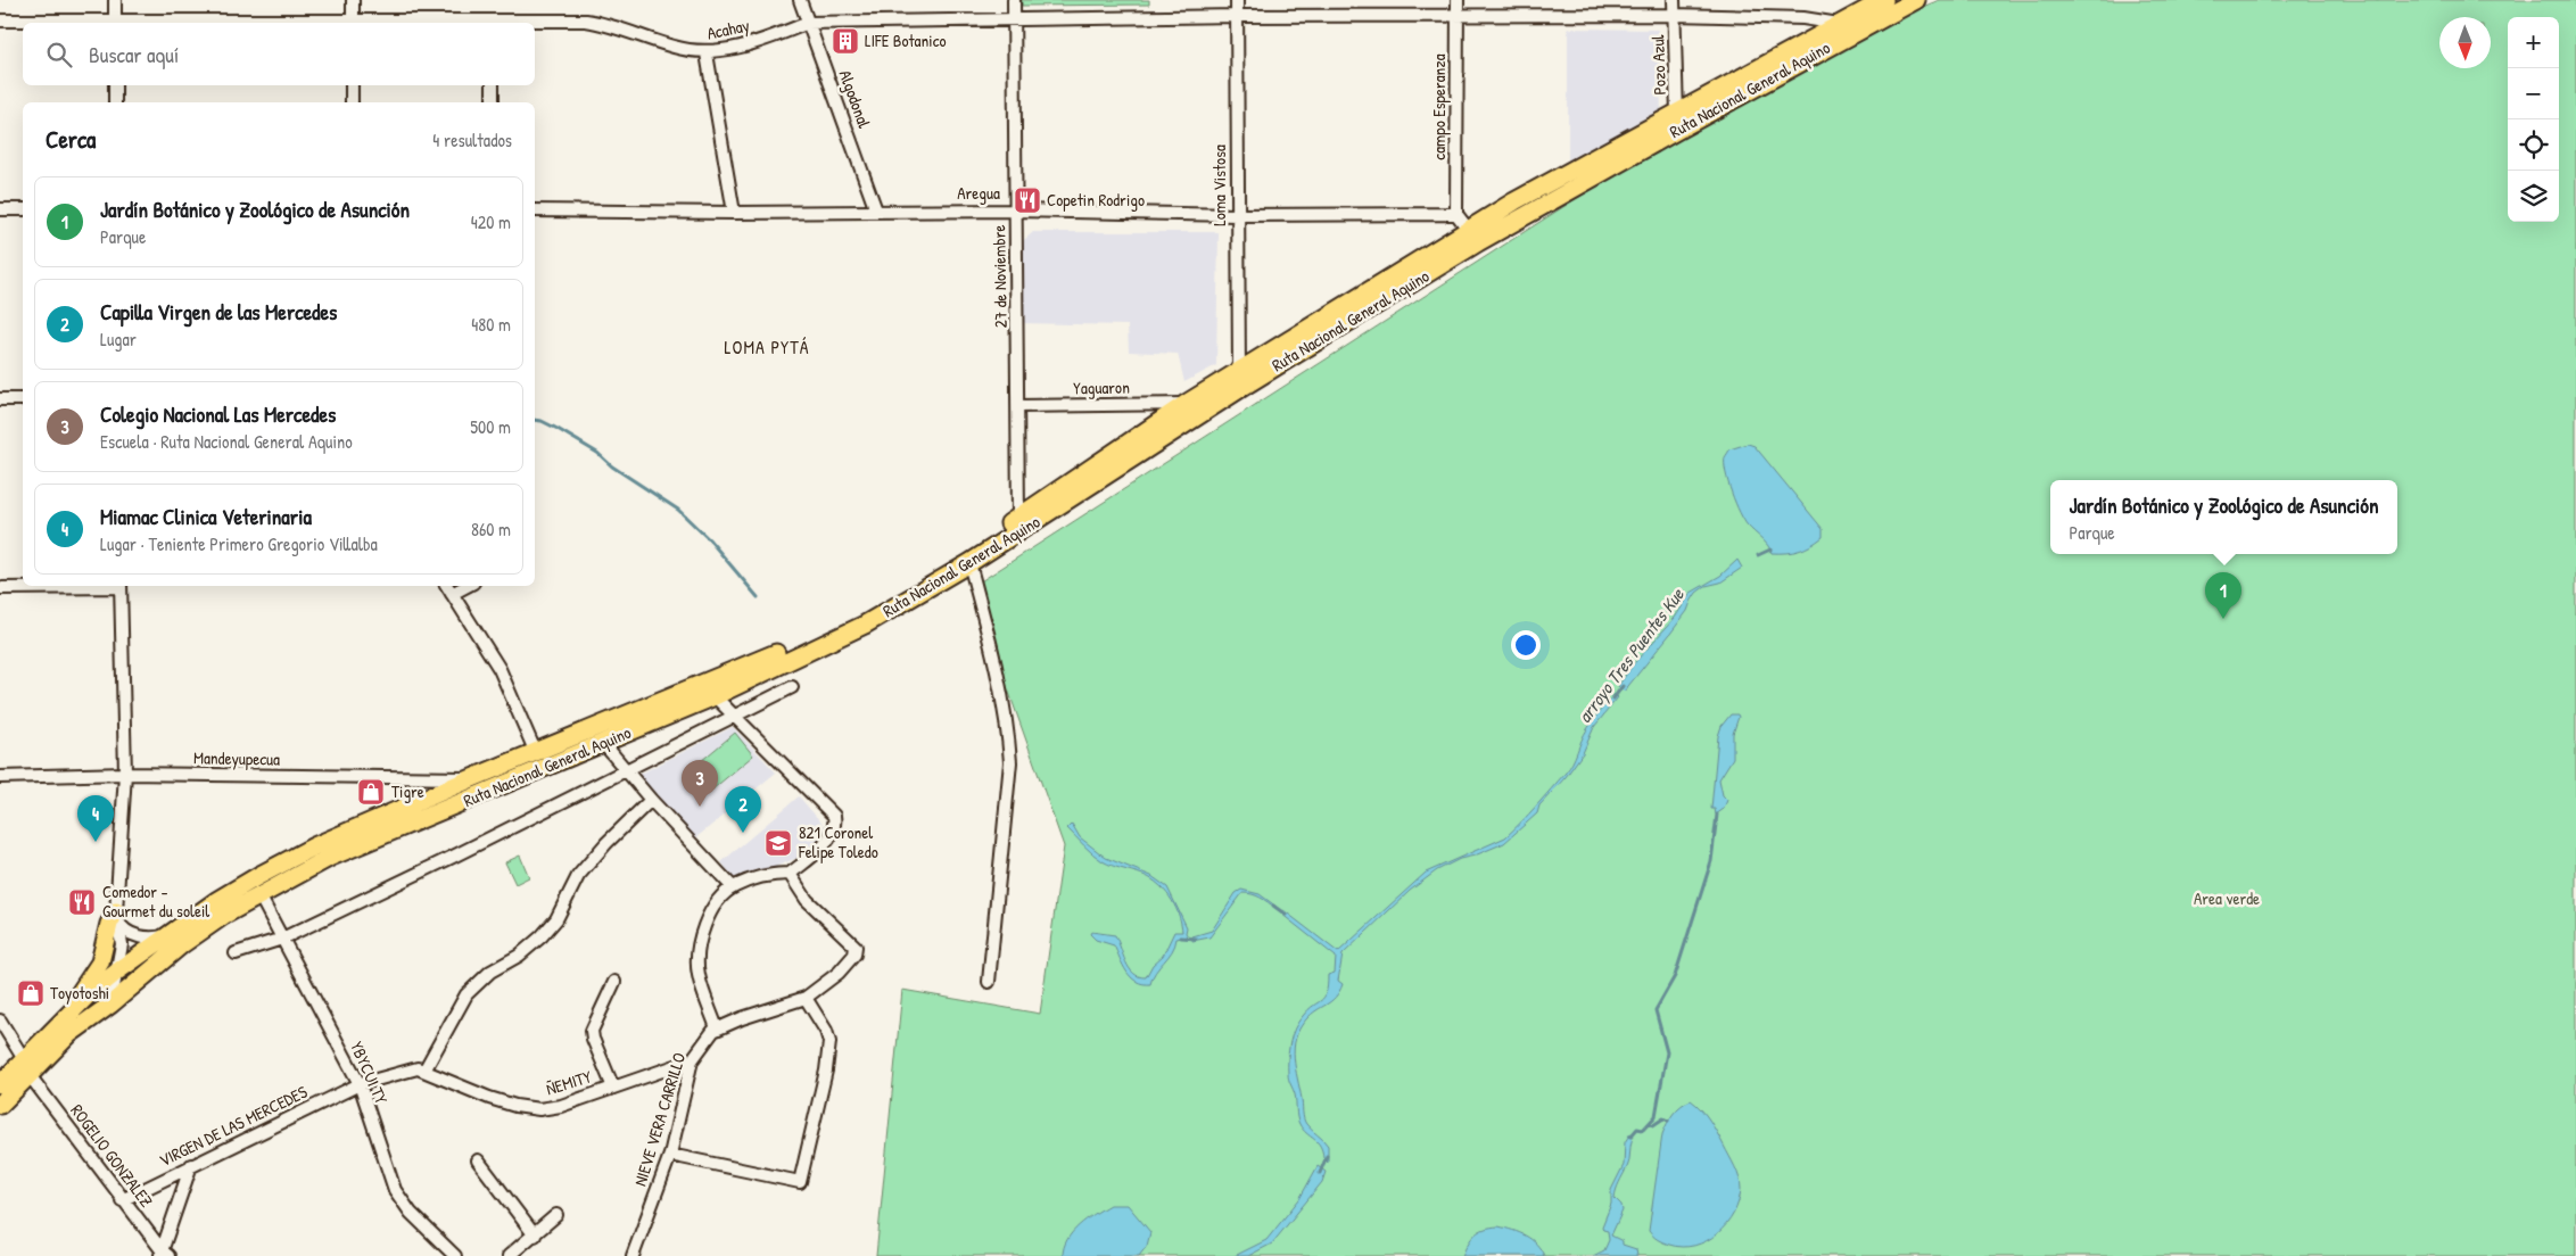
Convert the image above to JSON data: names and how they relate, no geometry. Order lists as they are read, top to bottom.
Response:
{
  "streets": {
    "highway": ["Ruta Nacional General Aquino"],
    "street": [
      "Acahay",
      "Pozo Azul",
      "Algodonal",
      "campo Esperanza",
      "Loma Vistosa",
      "Aregua",
      "27 de Noviembre",
      "Yaguaron",
      "Mandeyupecua",
      "YBYCUI TY",
      "ÑEMITY",
      "NIEVE VERA CARRILLO",
      "VIRGEN DE LAS MERCEDES",
      "ROGELIO GONZALEZ"
    ]
  },
  "crossings": [
    ["Acahay", "Pozo Azul"],
    ["Acahay", "Ruta Nacional General Aquino"],
    ["Acahay", "Algodonal"],
    ["Acahay", "campo Esperanza"],
    ["Acahay", "Loma Vistosa"],
    ["Acahay", "27 de Noviembre"],
    ["Pozo Azul", "Ruta Nacional General Aquino"],
    ["Ruta Nacional General Aquino", "Loma Vistosa"],
    ["Ruta Nacional General Aquino", "27 de Noviembre"],
    ["Ruta Nacional General Aquino", "Yaguaron"],
    ["Ruta Nacional General Aquino", "Mandeyupecua"],
    ["Ruta Nacional General Aquino", "YBYCUI TY"],
    ["Ruta Nacional General Aquino", "ROGELIO GONZALEZ"],
    ["Algodonal", "Aregua"],
    ["campo Esperanza", "Aregua"],
    ["Loma Vistosa", "Aregua"],
    ["Aregua", "27 de Noviembre"],
    ["27 de Noviembre", "Yaguaron"],
    ["YBYCUI TY", "VIRGEN DE LAS MERCEDES"],
    ["ÑEMITY", "NIEVE VERA CARRILLO"],
    ["ÑEMITY", "VIRGEN DE LAS MERCEDES"],
    ["VIRGEN DE LAS MERCEDES", "ROGELIO GONZALEZ"]
  ],
  "districts": ["LOMA PYTÁ"],
  "water": ["arroyo Tres Puentes Kue"],
  "parks": ["Area verde"],
  "places": {
    "building": ["LIFE Botanico"],
    "restaurant": ["Copetin Rodrigo", "Comedor - Gourmet du soleil"],
    "shop": ["Tigre", "Toyotoshi"],
    "school or university": ["821 Coronel Felipe Toledo"]
  },
  "north": "bottom",
  "page": {
    "map_buttons": ["+", "−"],
    "search": "Buscar aquí",
    "heading": ["Cerca", "4 resultados"],
    "list": [
      {
        "mark": "1",
        "name": "Jardín Botánico y Zoológico de Asunción",
        "note": "Parque",
        "value": "420 m"
      },
      {
        "mark": "2",
        "name": "Capilla Virgen de las Mercedes",
        "note": "Lugar",
        "value": "480 m"
      },
      {
        "mark": "3",
        "name": "Colegio Nacional Las Mercedes",
        "note": "Escuela · Ruta Nacional General Aquino",
        "value": "500 m"
      },
      {
        "mark": "4",
        "name": "Miamac Clinica Veterinaria",
        "note": "Lugar · Teniente Primero Gregorio Villalba",
        "value": "860 m"
      }
    ],
    "popup": ["Jardín Botánico y Zoológico de Asunción", "Parque"],
    "pins": [
      "1",
      "3",
      "2",
      "4"
    ]
  }
}
